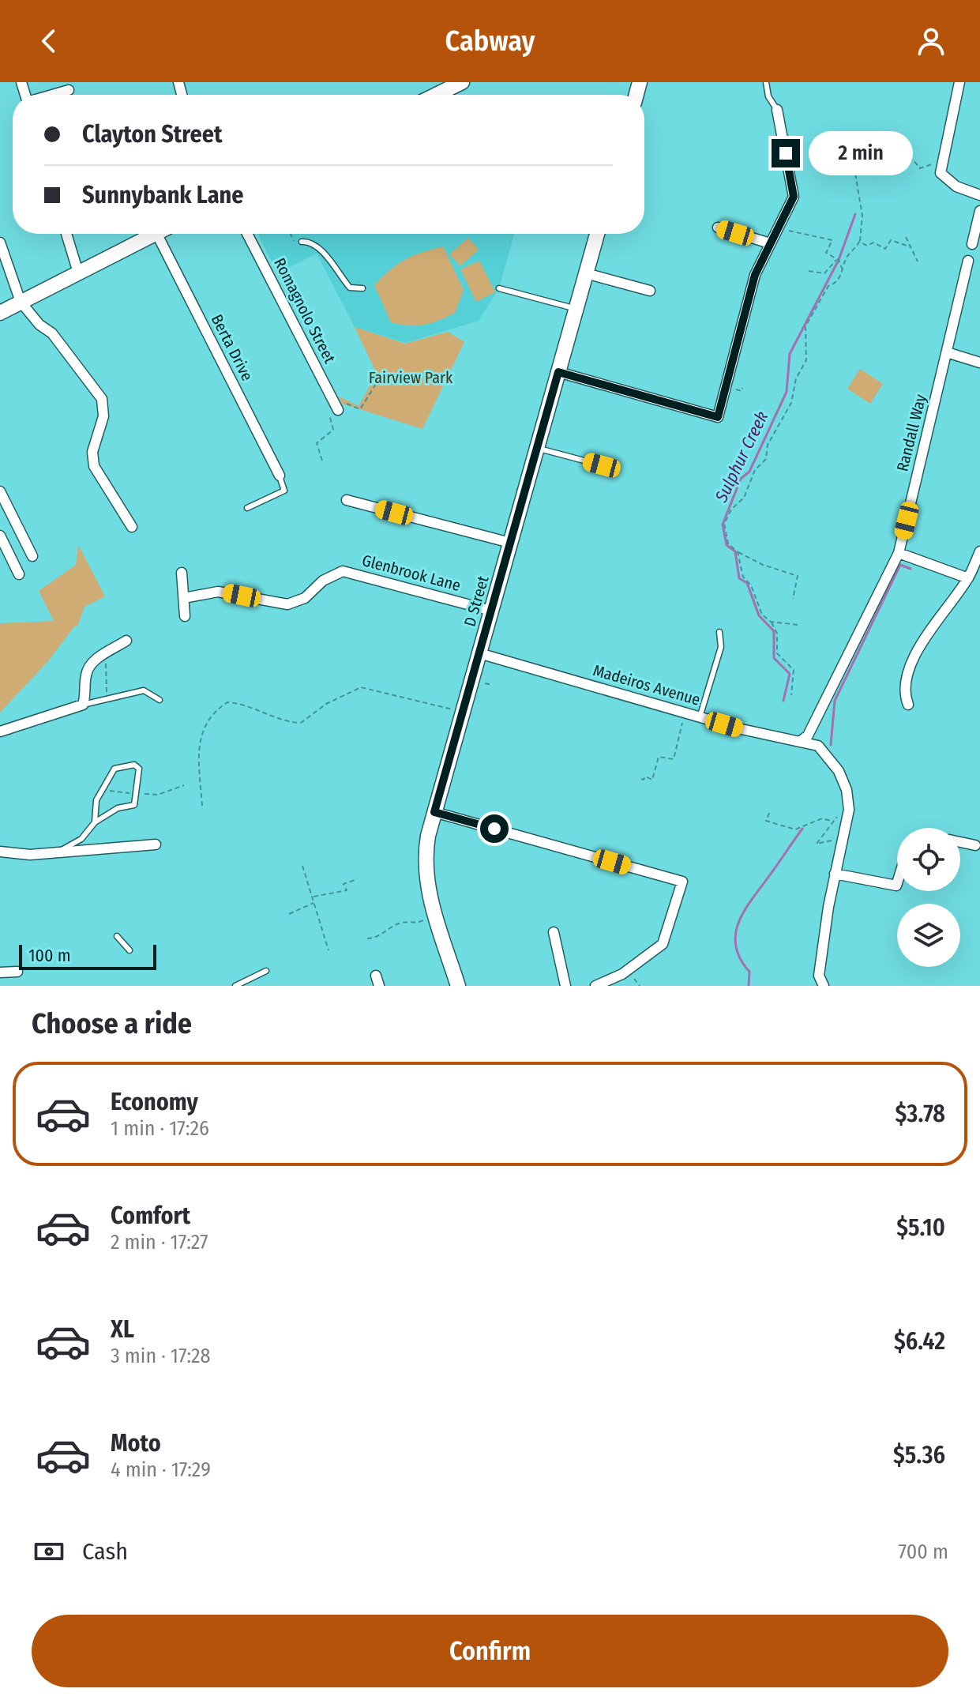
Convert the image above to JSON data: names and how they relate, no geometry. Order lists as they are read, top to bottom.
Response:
{
  "streets": {
    "main road": ["D Street"],
    "street": [
      "Romagnolo Street",
      "Berta Drive",
      "Randall Way",
      "Glenbrook Lane",
      "Madeiros Avenue"
    ]
  },
  "crossings": [
    ["Randall Way", "Madeiros Avenue"],
    ["Glenbrook Lane", "D Street"],
    ["D Street", "Madeiros Avenue"]
  ],
  "water": ["Sulphur Creek"],
  "parks": ["Fairview Park"],
  "scale_bar": "100 m",
  "page": {
    "header": "Cabway",
    "banner": ["Clayton Street", "Sunnybank Lane"],
    "bubble": "2 min",
    "scale": "100 m",
    "heading": "Choose a ride",
    "list": [
      {
        "name": "Economy",
        "note": "1 min · 17:26",
        "value": "$3.78"
      },
      {
        "name": "Comfort",
        "note": "2 min · 17:27",
        "value": "$5.10"
      },
      {
        "name": "XL",
        "note": "3 min · 17:28",
        "value": "$6.42"
      },
      {
        "name": "Moto",
        "note": "4 min · 17:29",
        "value": "$5.36"
      }
    ],
    "pay": ["Cash", "700 m"],
    "buttons": "Confirm"
  }
}
